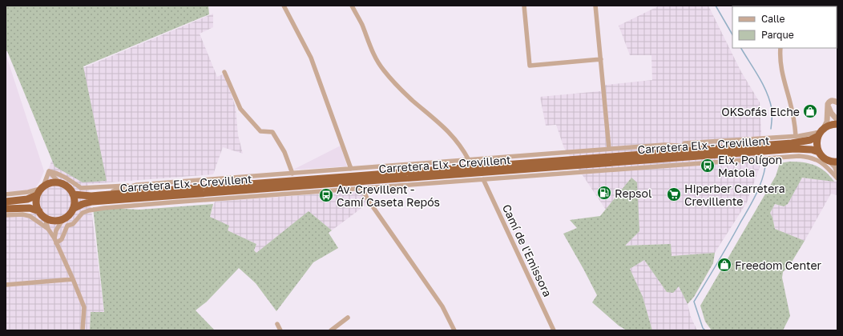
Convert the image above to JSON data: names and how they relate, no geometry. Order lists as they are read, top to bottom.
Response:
{
  "streets": {
    "highway": ["Carretera Elx - Crevillent"],
    "street": ["Camí de l'Emissora"]
  },
  "places": {
    "shop": ["OKSofás Elche", "Freedom Center"],
    "bus stop": ["Elx, Polígon Matola", "Av. Crevillent - Camí Caseta Repós"],
    "fuel station": ["Repsol"],
    "supermarket": ["Hiperber Carretera Crevillente"]
  },
  "legend": ["Calle", "Parque"]
}
